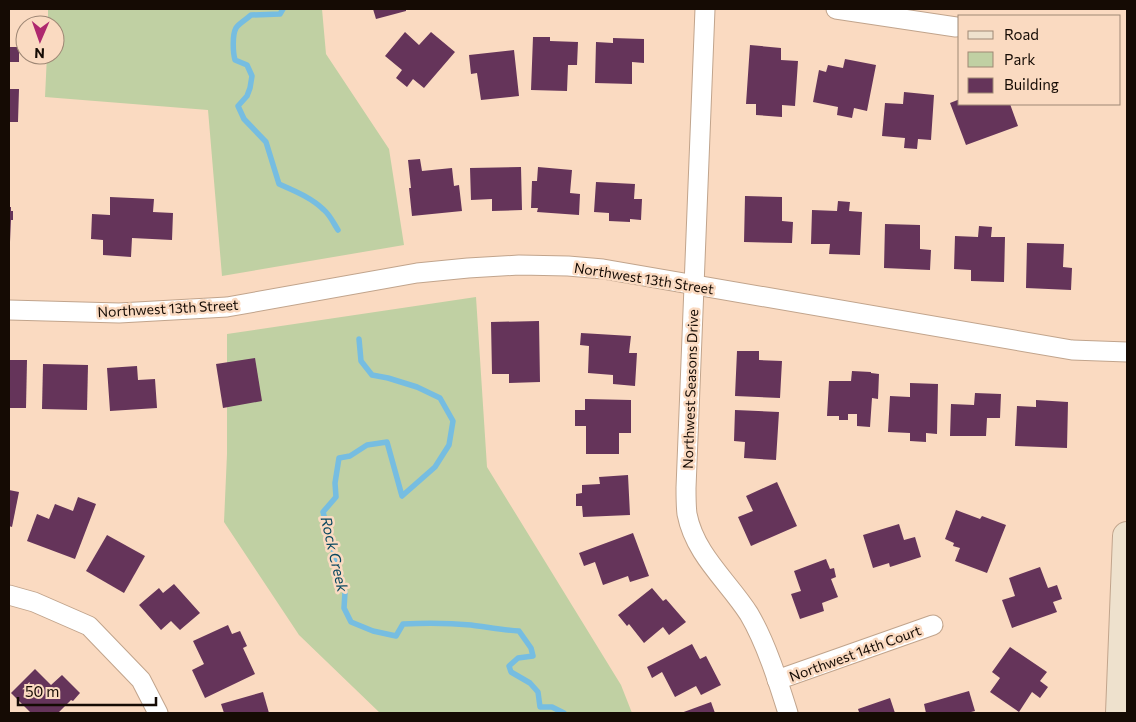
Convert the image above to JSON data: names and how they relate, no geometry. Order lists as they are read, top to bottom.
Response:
{
  "streets": {
    "street": ["Northwest 13th Street", "Northwest Seasons Drive", "Northwest 14th Court"]
  },
  "crossings": [
    ["Northwest 13th Street", "Northwest Seasons Drive"],
    ["Northwest Seasons Drive", "Northwest 14th Court"]
  ],
  "water": ["Rock Creek"],
  "legend": ["Road", "Park", "Building"],
  "scale_bar": "50 m",
  "north": "bottom"
}
